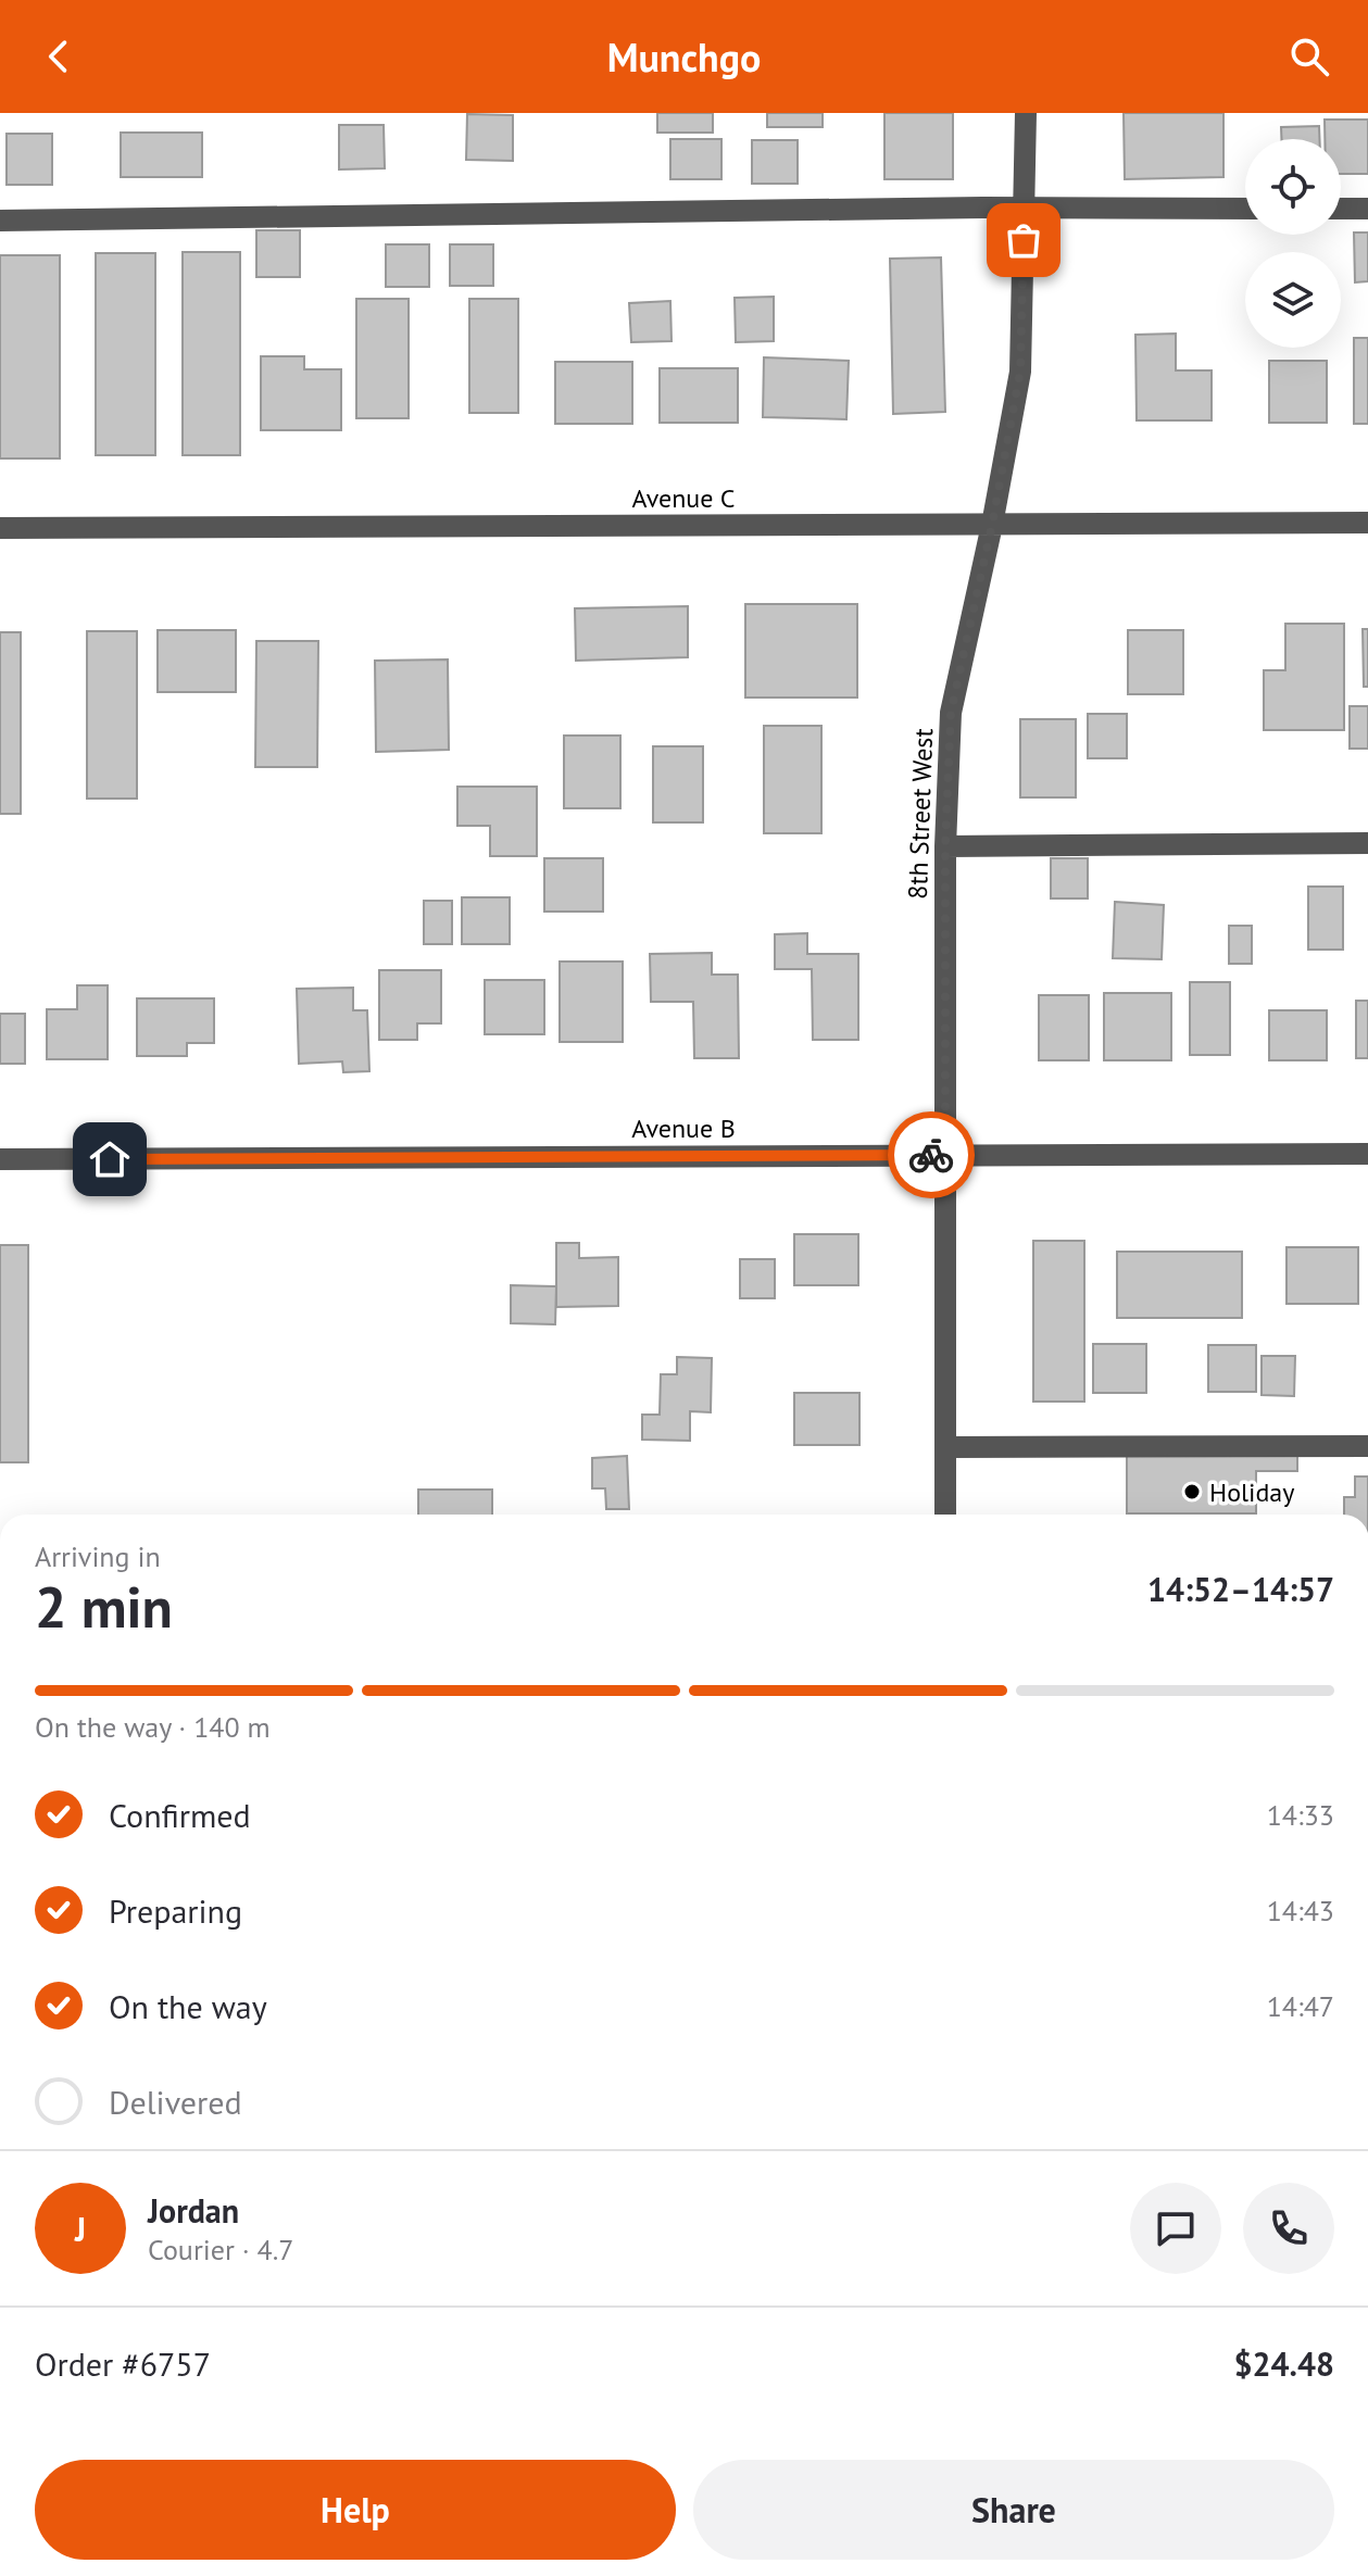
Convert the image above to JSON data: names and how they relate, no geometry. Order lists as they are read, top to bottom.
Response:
{
  "streets": {
    "street": ["Avenue C", "8th Street West", "Avenue B"]
  },
  "crossings": [
    ["Avenue C", "8th Street West"],
    ["8th Street West", "Avenue B"]
  ],
  "places": ["Holiday"],
  "page": {
    "header": "Munchgo",
    "heading": ["2 min", "Arriving in", "14:52–14:57"],
    "panel": [
      "Jordan",
      "Courier · 4.7",
      "Order #6757",
      "$24.48"
    ],
    "bar": "On the way · 140 m",
    "list": [
      ["Confirmed", "14:33"],
      ["Preparing", "14:43"],
      ["On the way", "14:47"],
      "Delivered"
    ],
    "round": "J",
    "buttons": ["Help", "Share"]
  }
}
